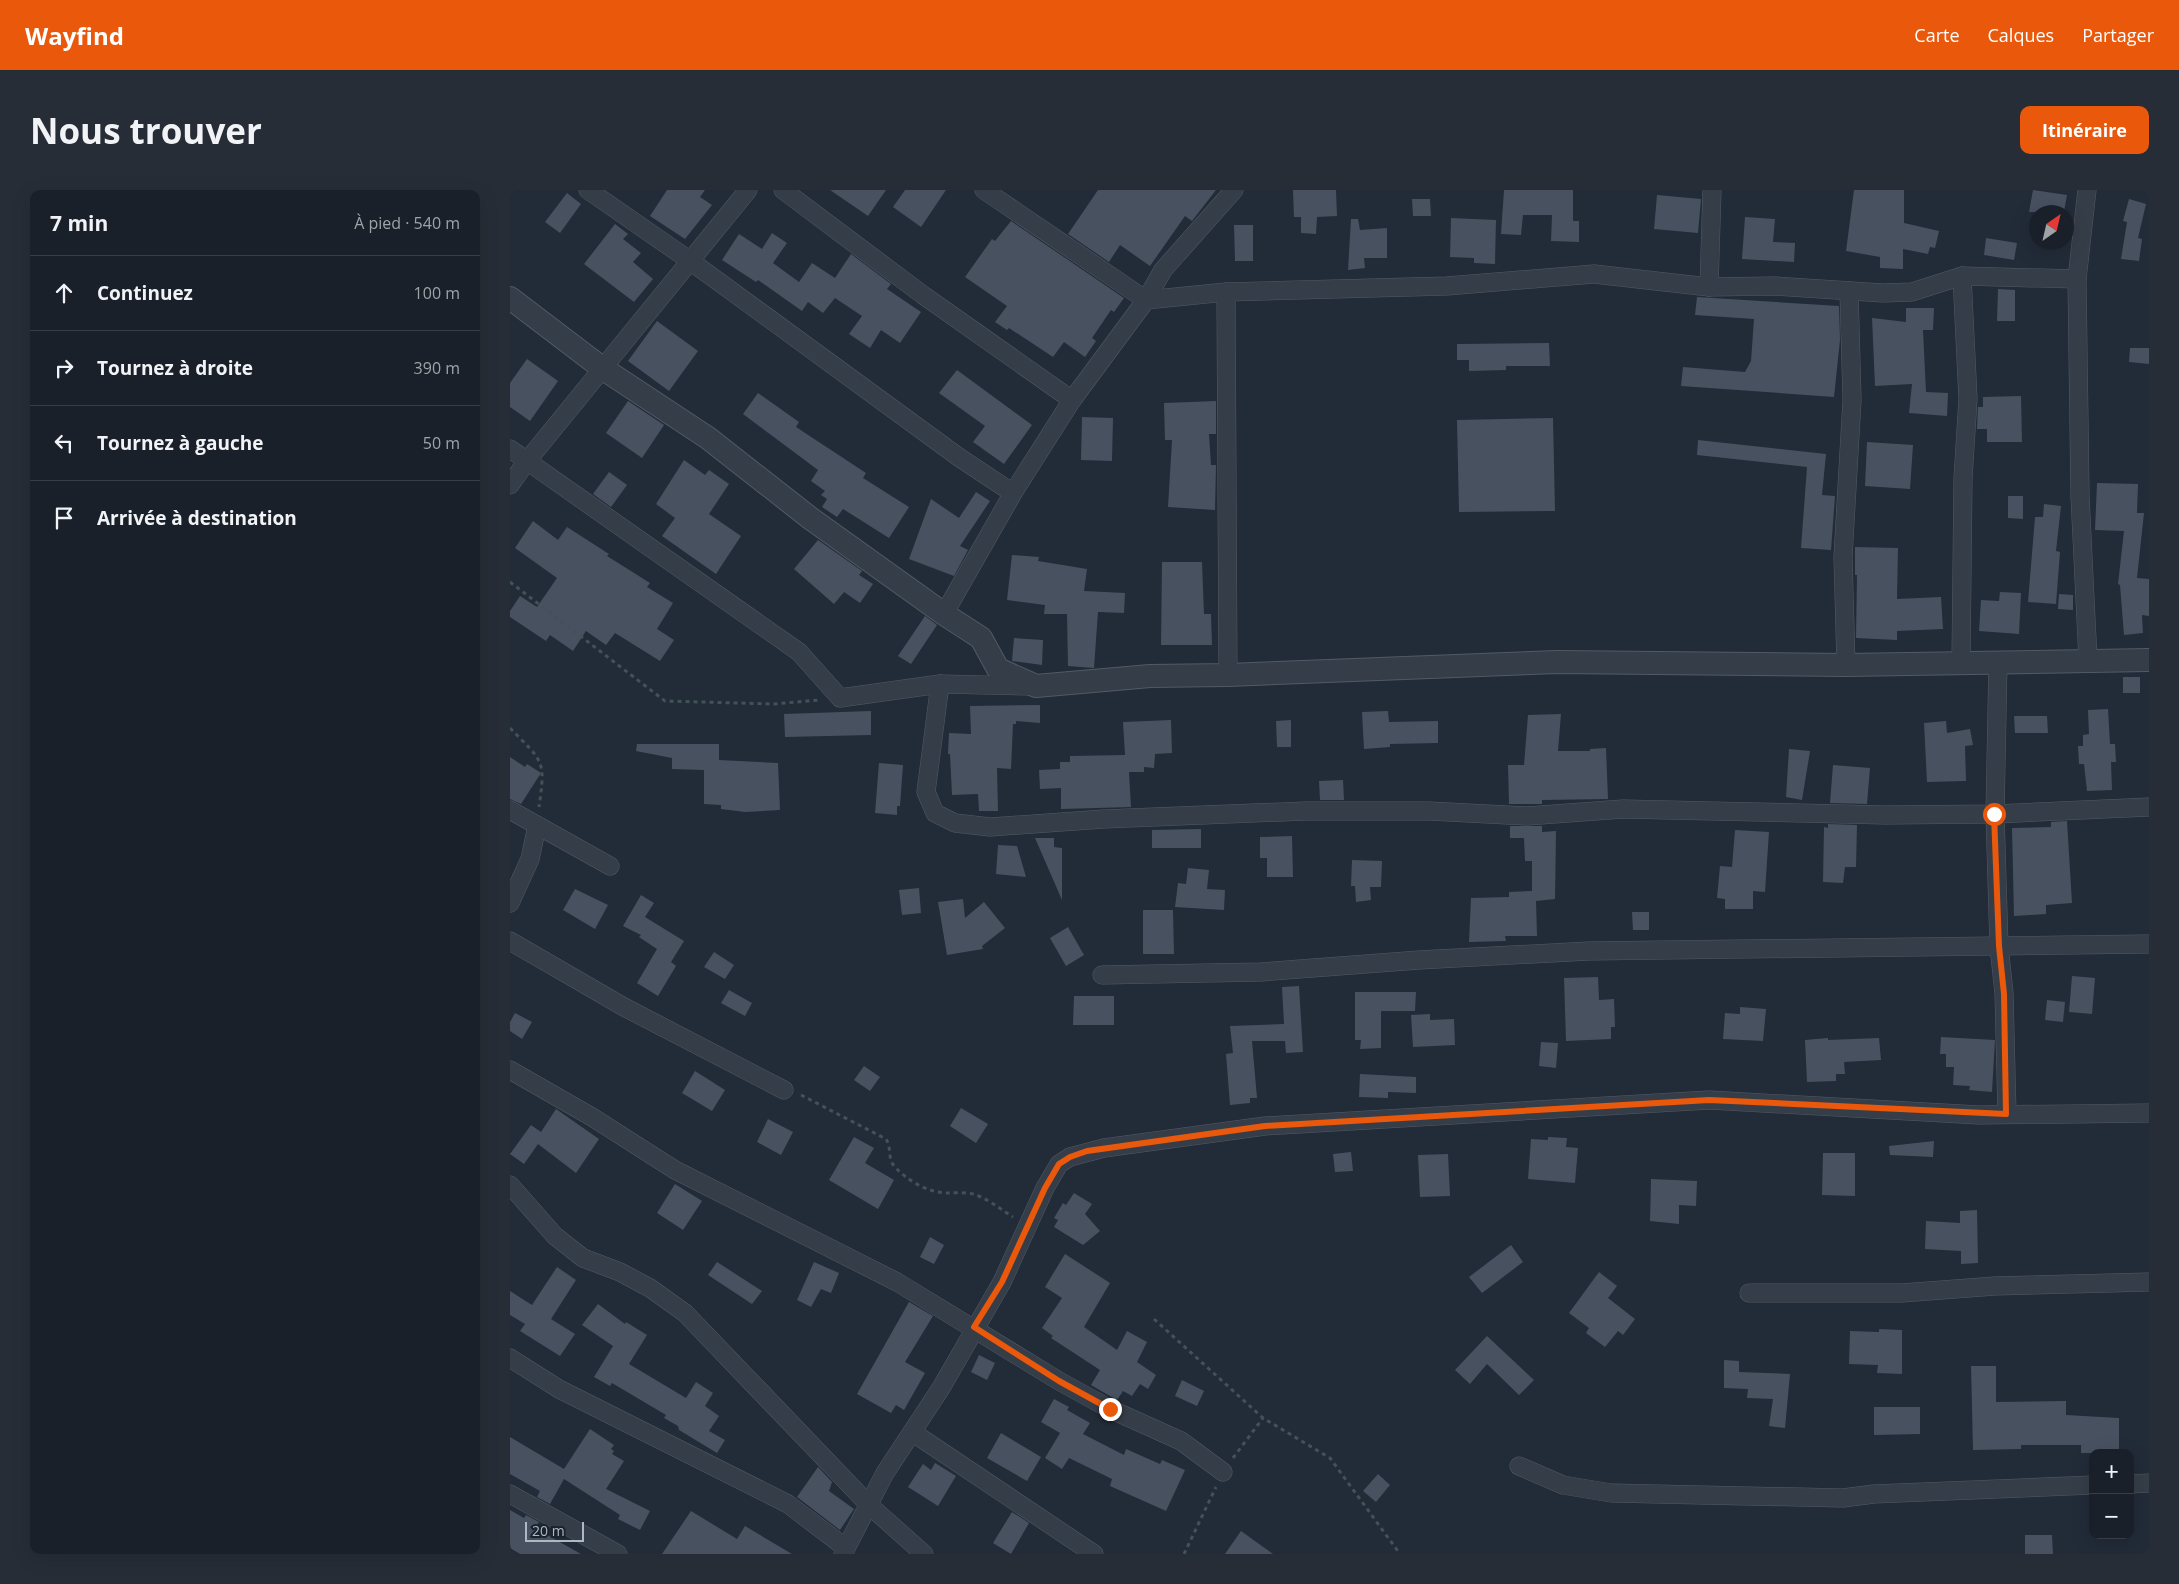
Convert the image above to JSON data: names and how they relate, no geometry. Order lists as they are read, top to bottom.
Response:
{
  "scale_bar": "20 m",
  "north": "top right",
  "page": {
    "header": "Wayfind",
    "nav": ["Carte", "Calques", "Partager"],
    "buttons": "Itinéraire",
    "title": "Nous trouver",
    "heading": ["7 min", "À pied · 540 m"],
    "list": [
      ["Continuez", "100 m"],
      ["Tournez à droite", "390 m"],
      ["Tournez à gauche", "50 m"],
      "Arrivée à destination"
    ],
    "map_buttons": ["+", "−"],
    "scale": "20 m"
  }
}
